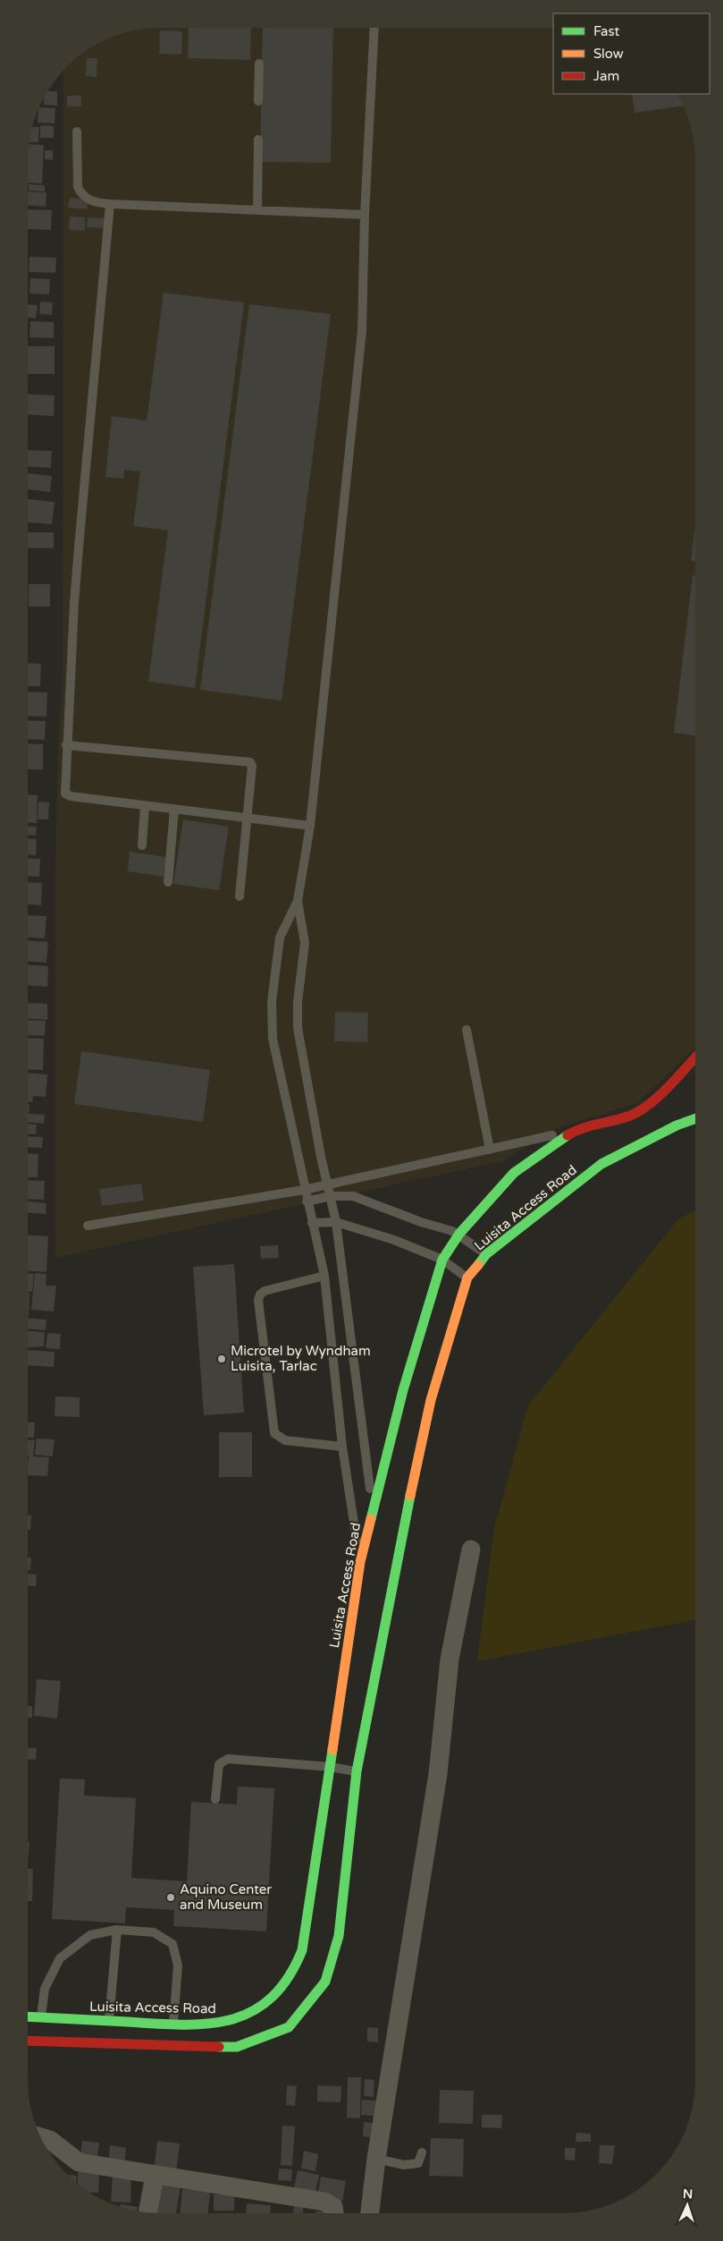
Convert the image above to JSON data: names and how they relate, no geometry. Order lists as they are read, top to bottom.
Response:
{
  "streets": {
    "main road": ["Luisita Access Road"]
  },
  "places": ["Microtel by Wyndham Luisita, Tarlac", "Aquino Center and Museum"],
  "legend": ["Fast", "Slow", "Jam"],
  "north": "top"
}
